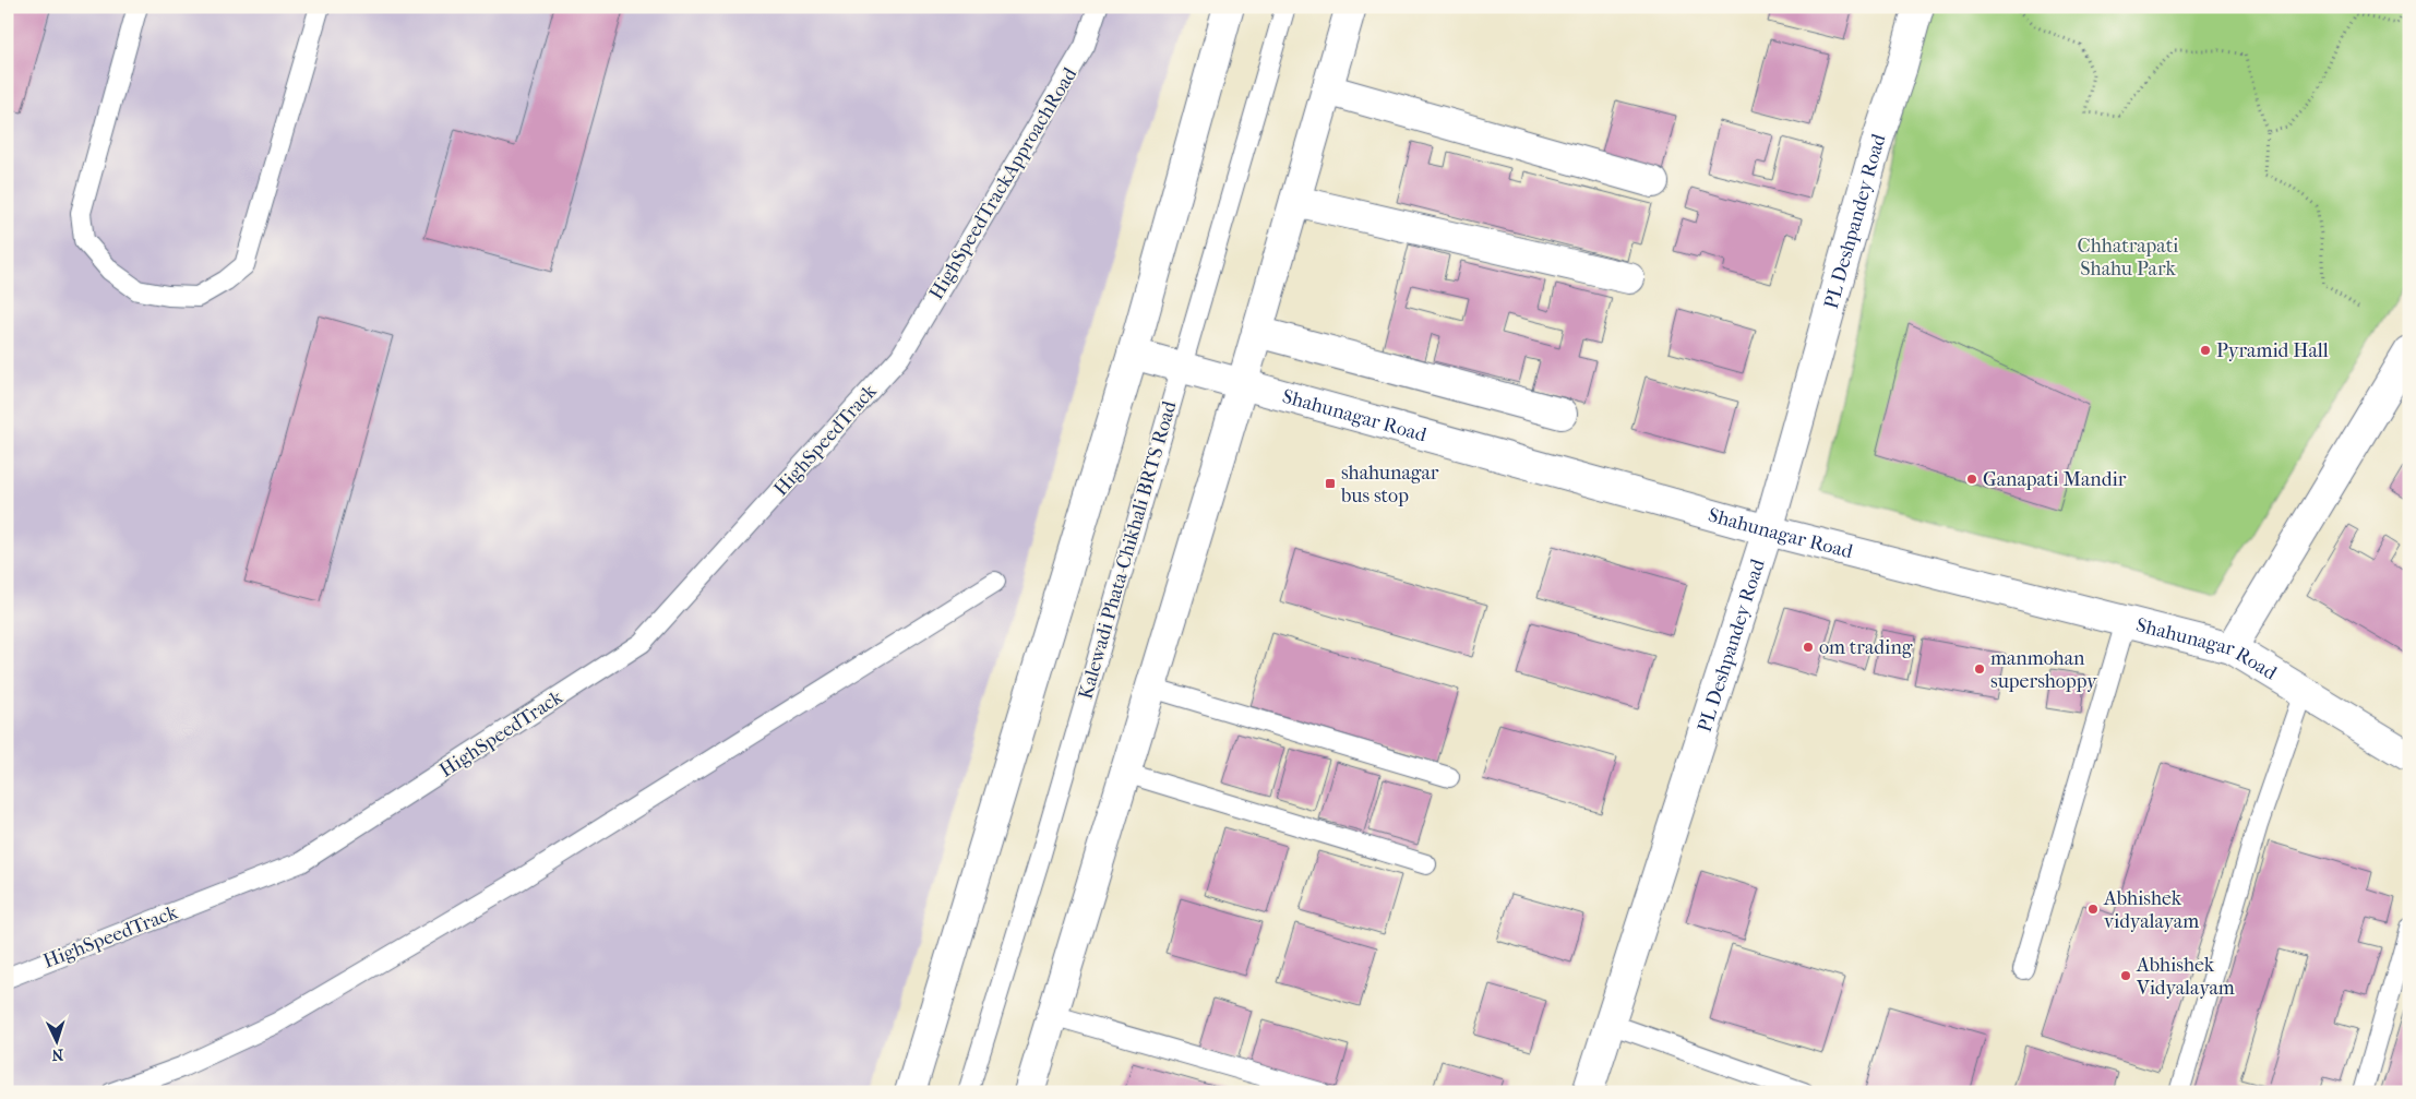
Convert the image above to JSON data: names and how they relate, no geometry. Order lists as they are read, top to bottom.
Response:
{
  "streets": {
    "street": ["PL Deshpandey Road", "Shahunagar Road"],
    "lane": ["HighSpeedTrackApproachRoad", "HighSpeedTrack", "Kalewadi Phata-Chikhali BRTS Road"]
  },
  "crossings": [
    ["HighSpeedTrackApproachRoad", "HighSpeedTrack"],
    ["PL Deshpandey Road", "Shahunagar Road"],
    ["Shahunagar Road", "Kalewadi Phata-Chikhali BRTS Road"]
  ],
  "parks": ["Chhatrapati Shahu Park"],
  "places": {
    "other": [
      "Pyramid Hall",
      "Ganapati Mandir",
      "om trading",
      "manmohan supershoppy",
      "Abhishek vidyalayam",
      "Abhishek Vidyalayam"
    ],
    "transit": ["shahunagar bus stop"]
  },
  "north": "bottom"
}
